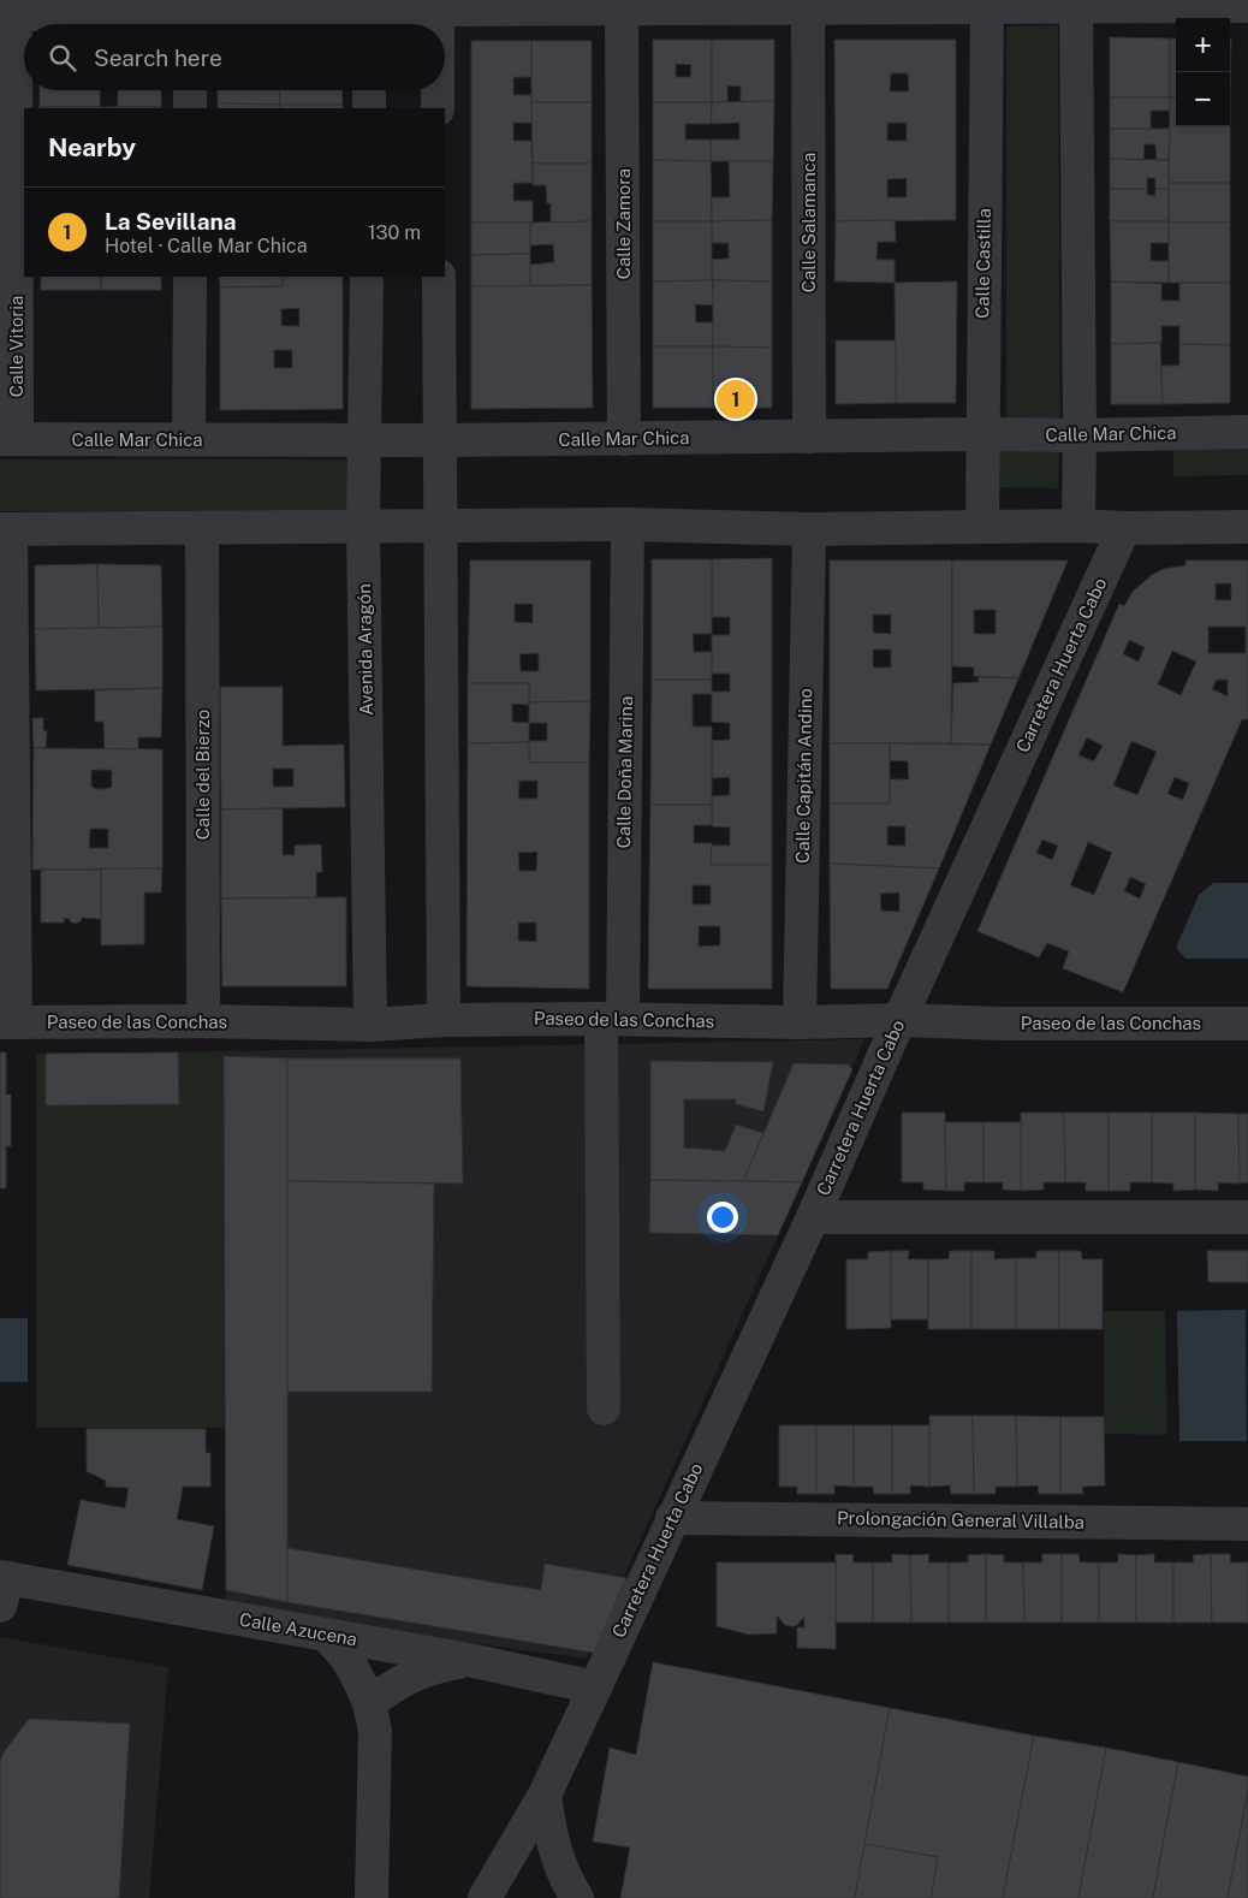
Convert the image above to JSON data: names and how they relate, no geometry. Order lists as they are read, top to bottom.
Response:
{
  "streets": {
    "street": [
      "Calle Salamanca",
      "Calle Zamora",
      "Calle Castilla",
      "Calle Vitoria",
      "Calle Mar Chica",
      "Avenida Aragón",
      "Carretera Huerta Cabo",
      "Calle Doña Marina",
      "Calle del Bierzo",
      "Calle Capitán Andino",
      "Paseo de las Conchas",
      "Prolongación General Villalba",
      "Calle Azucena"
    ]
  },
  "crossings": [
    ["Calle Salamanca", "Calle Mar Chica"],
    ["Calle Zamora", "Calle Mar Chica"],
    ["Calle Castilla", "Calle Mar Chica"],
    ["Calle Vitoria", "Calle Mar Chica"],
    ["Calle Mar Chica", "Avenida Aragón"],
    ["Avenida Aragón", "Paseo de las Conchas"],
    ["Carretera Huerta Cabo", "Paseo de las Conchas"],
    ["Carretera Huerta Cabo", "Prolongación General Villalba"],
    ["Carretera Huerta Cabo", "Calle Azucena"],
    ["Calle Doña Marina", "Paseo de las Conchas"],
    ["Calle del Bierzo", "Paseo de las Conchas"],
    ["Calle Capitán Andino", "Paseo de las Conchas"]
  ],
  "page": {
    "map_buttons": ["+", "−"],
    "search": "Search here",
    "heading": "Nearby",
    "list": [
      {
        "mark": "1",
        "name": "La Sevillana",
        "note": "Hotel · Calle Mar Chica",
        "value": "130 m"
      }
    ],
    "pins": "1"
  }
}
